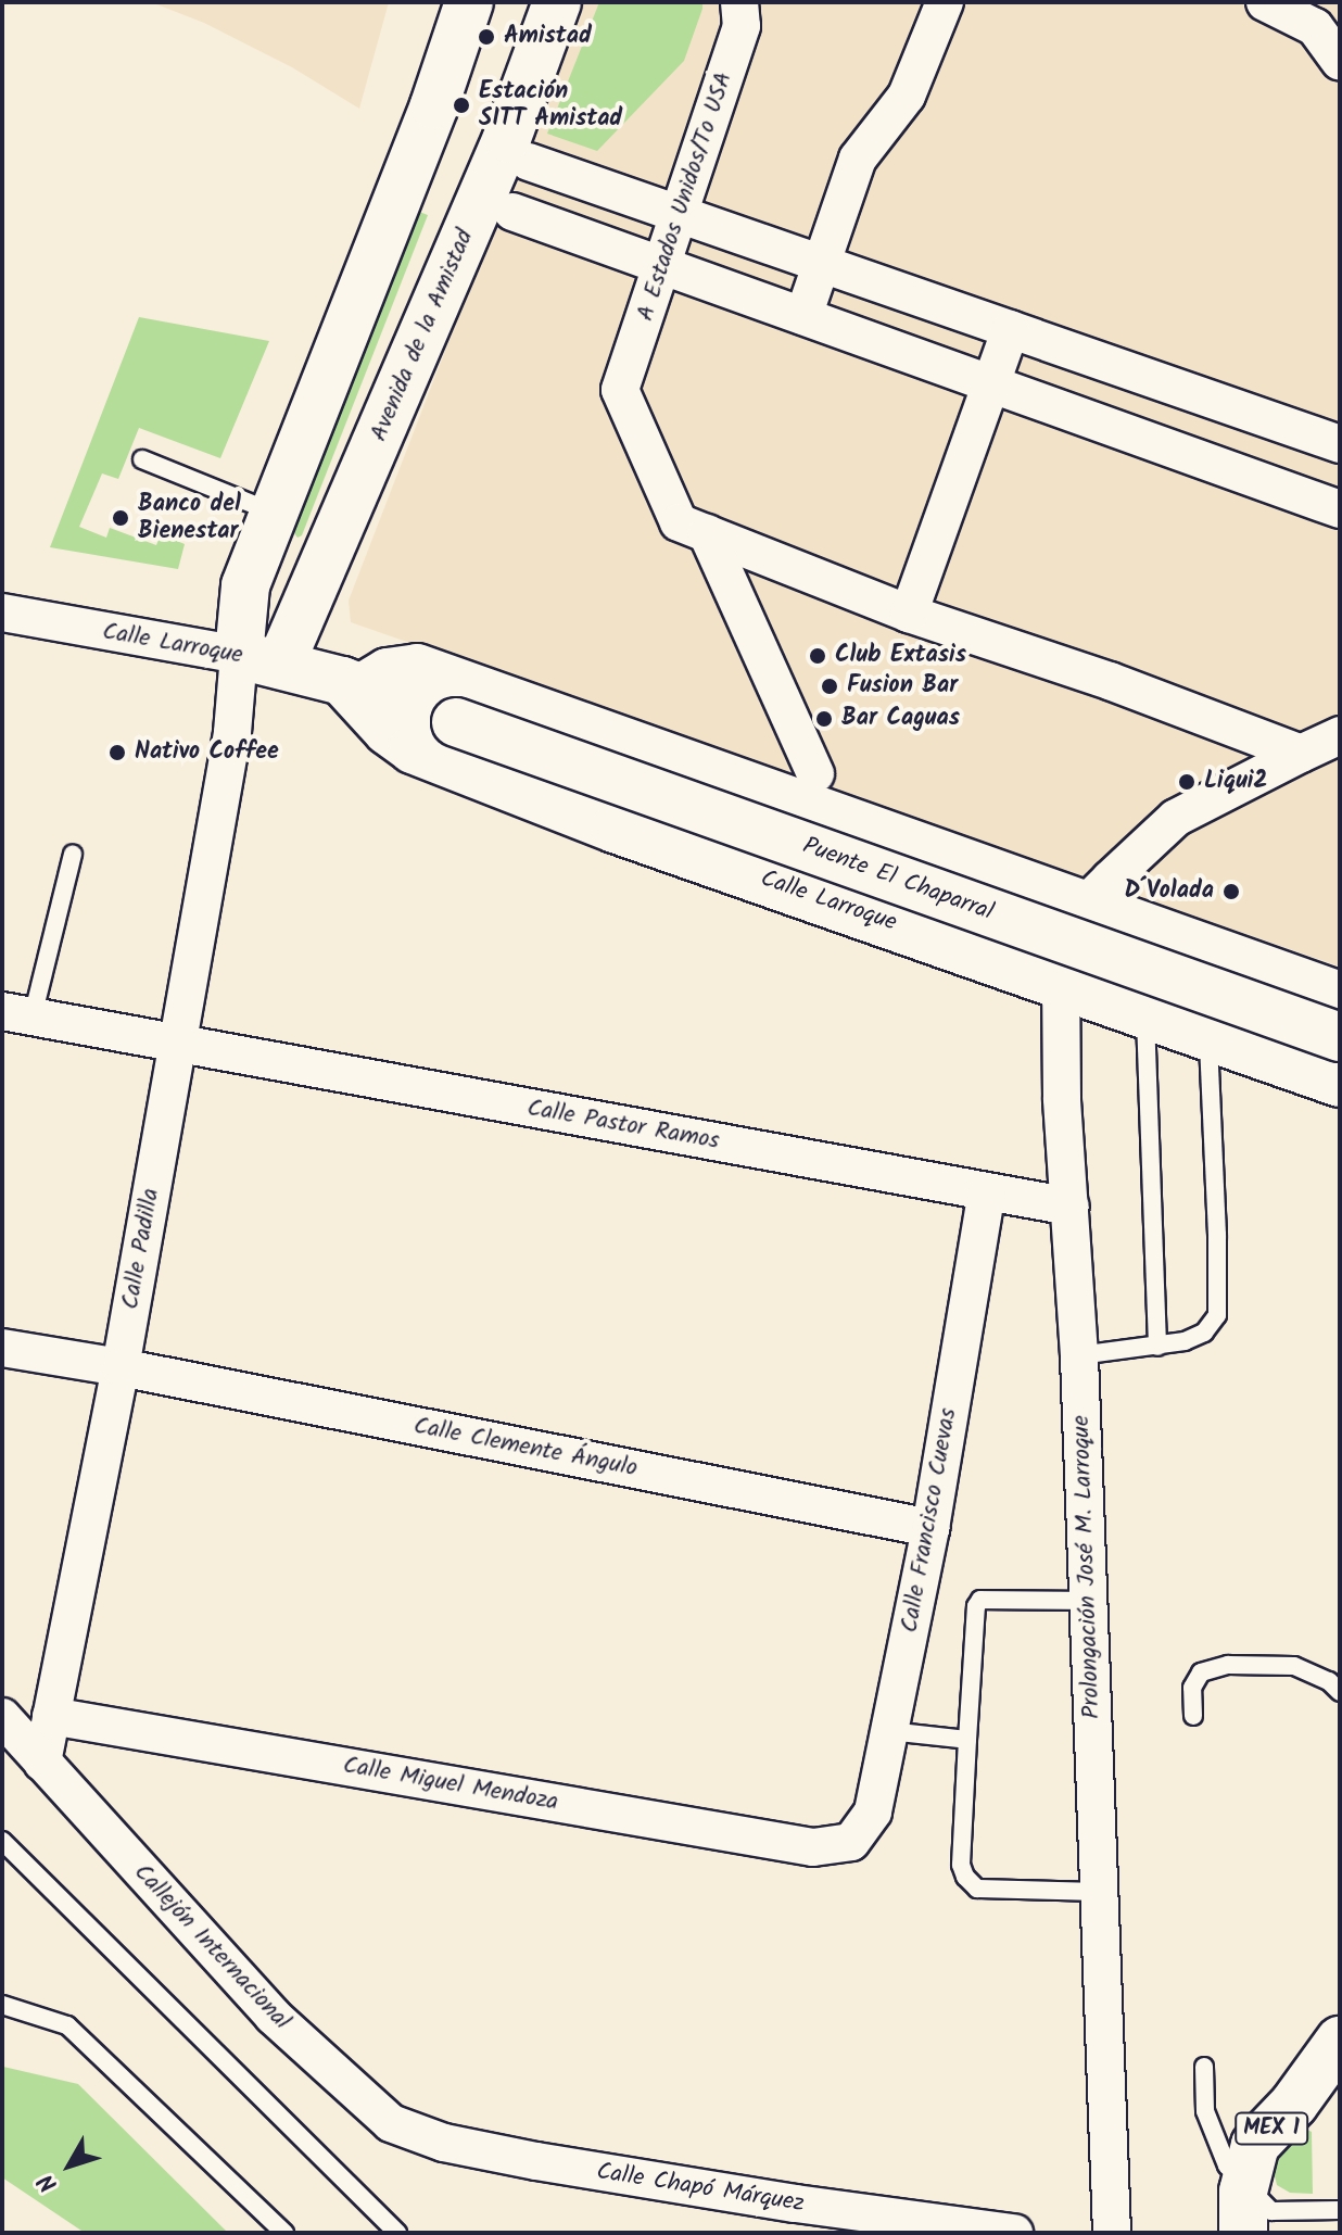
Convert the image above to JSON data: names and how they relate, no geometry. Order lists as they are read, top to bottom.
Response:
{
  "streets": {
    "main road": [
      "Avenida de la Amistad",
      "Calle Larroque",
      "Puente El Chaparral",
      "MEX 1"
    ],
    "street": [
      "A Estados Unidos/To USA",
      "Calle Pastor Ramos",
      "Calle Padilla",
      "Calle Clemente Ángulo",
      "Calle Francisco Cuevas",
      "Prolongación José M. Larroque",
      "Calle Miguel Mendoza",
      "Callejón Internacional",
      "Calle Chapó Márquez"
    ]
  },
  "crossings": [
    ["Avenida de la Amistad", "Calle Larroque"],
    ["Avenida de la Amistad", "Calle Padilla"],
    ["Calle Larroque", "Puente El Chaparral"],
    ["Calle Larroque", "Calle Padilla"],
    ["Calle Larroque", "Prolongación José M. Larroque"],
    ["Calle Pastor Ramos", "Calle Padilla"],
    ["Calle Pastor Ramos", "Calle Francisco Cuevas"],
    ["Calle Pastor Ramos", "Prolongación José M. Larroque"],
    ["Calle Padilla", "Calle Clemente Ángulo"],
    ["Calle Padilla", "Calle Miguel Mendoza"],
    ["Calle Padilla", "Callejón Internacional"],
    ["Calle Clemente Ángulo", "Calle Francisco Cuevas"],
    ["Calle Francisco Cuevas", "Calle Miguel Mendoza"],
    ["Callejón Internacional", "Calle Chapó Márquez"]
  ],
  "places": [
    "Amistad",
    "Estación SITT Amistad",
    "Banco del Bienestar",
    "Club Extasis",
    "Fusion Bar",
    "Bar Caguas",
    "Nativo Coffee",
    "Liqui2",
    "D´Volada"
  ],
  "north": "bottom left"
}
